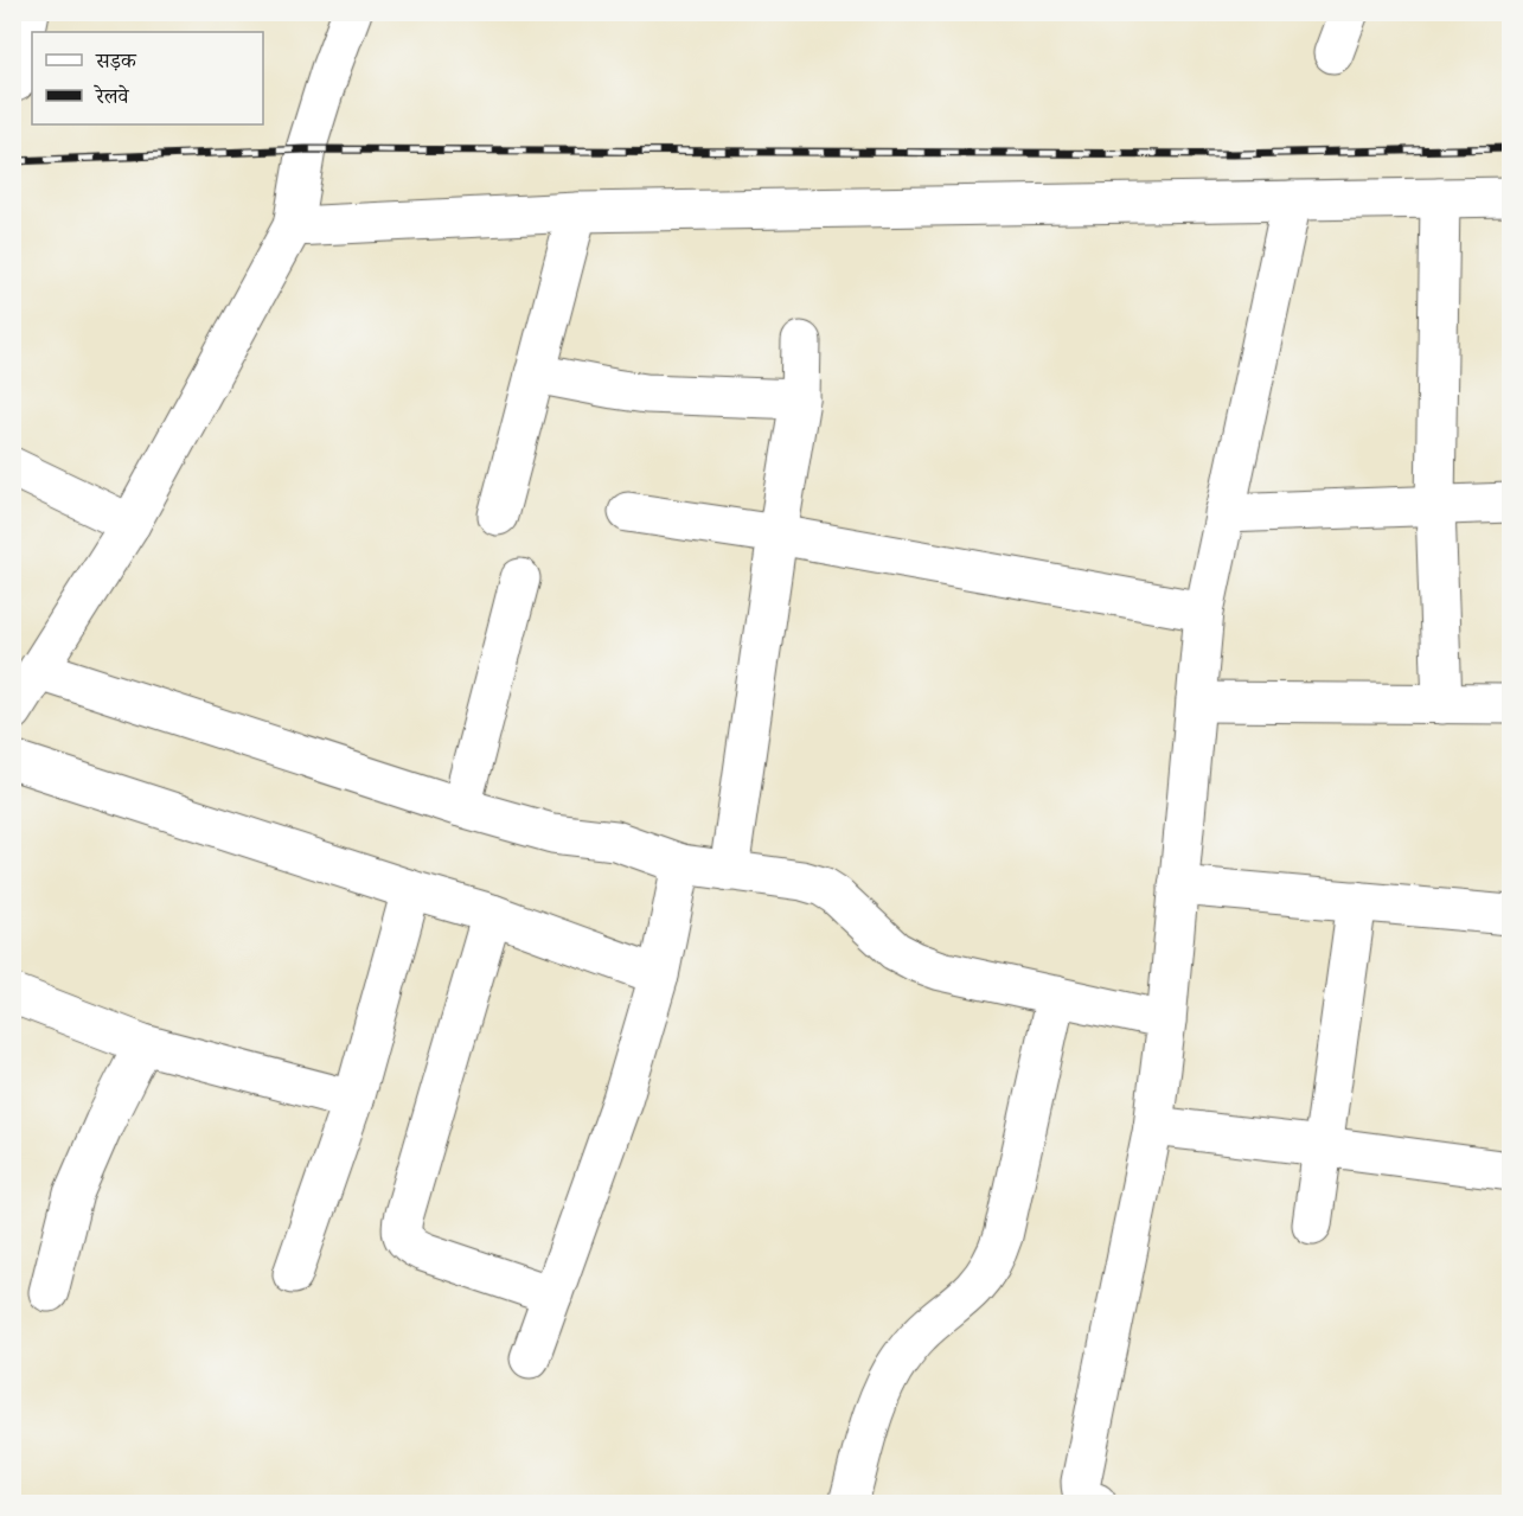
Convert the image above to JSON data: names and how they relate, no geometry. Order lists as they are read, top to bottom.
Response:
{
  "legend": ["सड़क", "रेलवे"]
}
